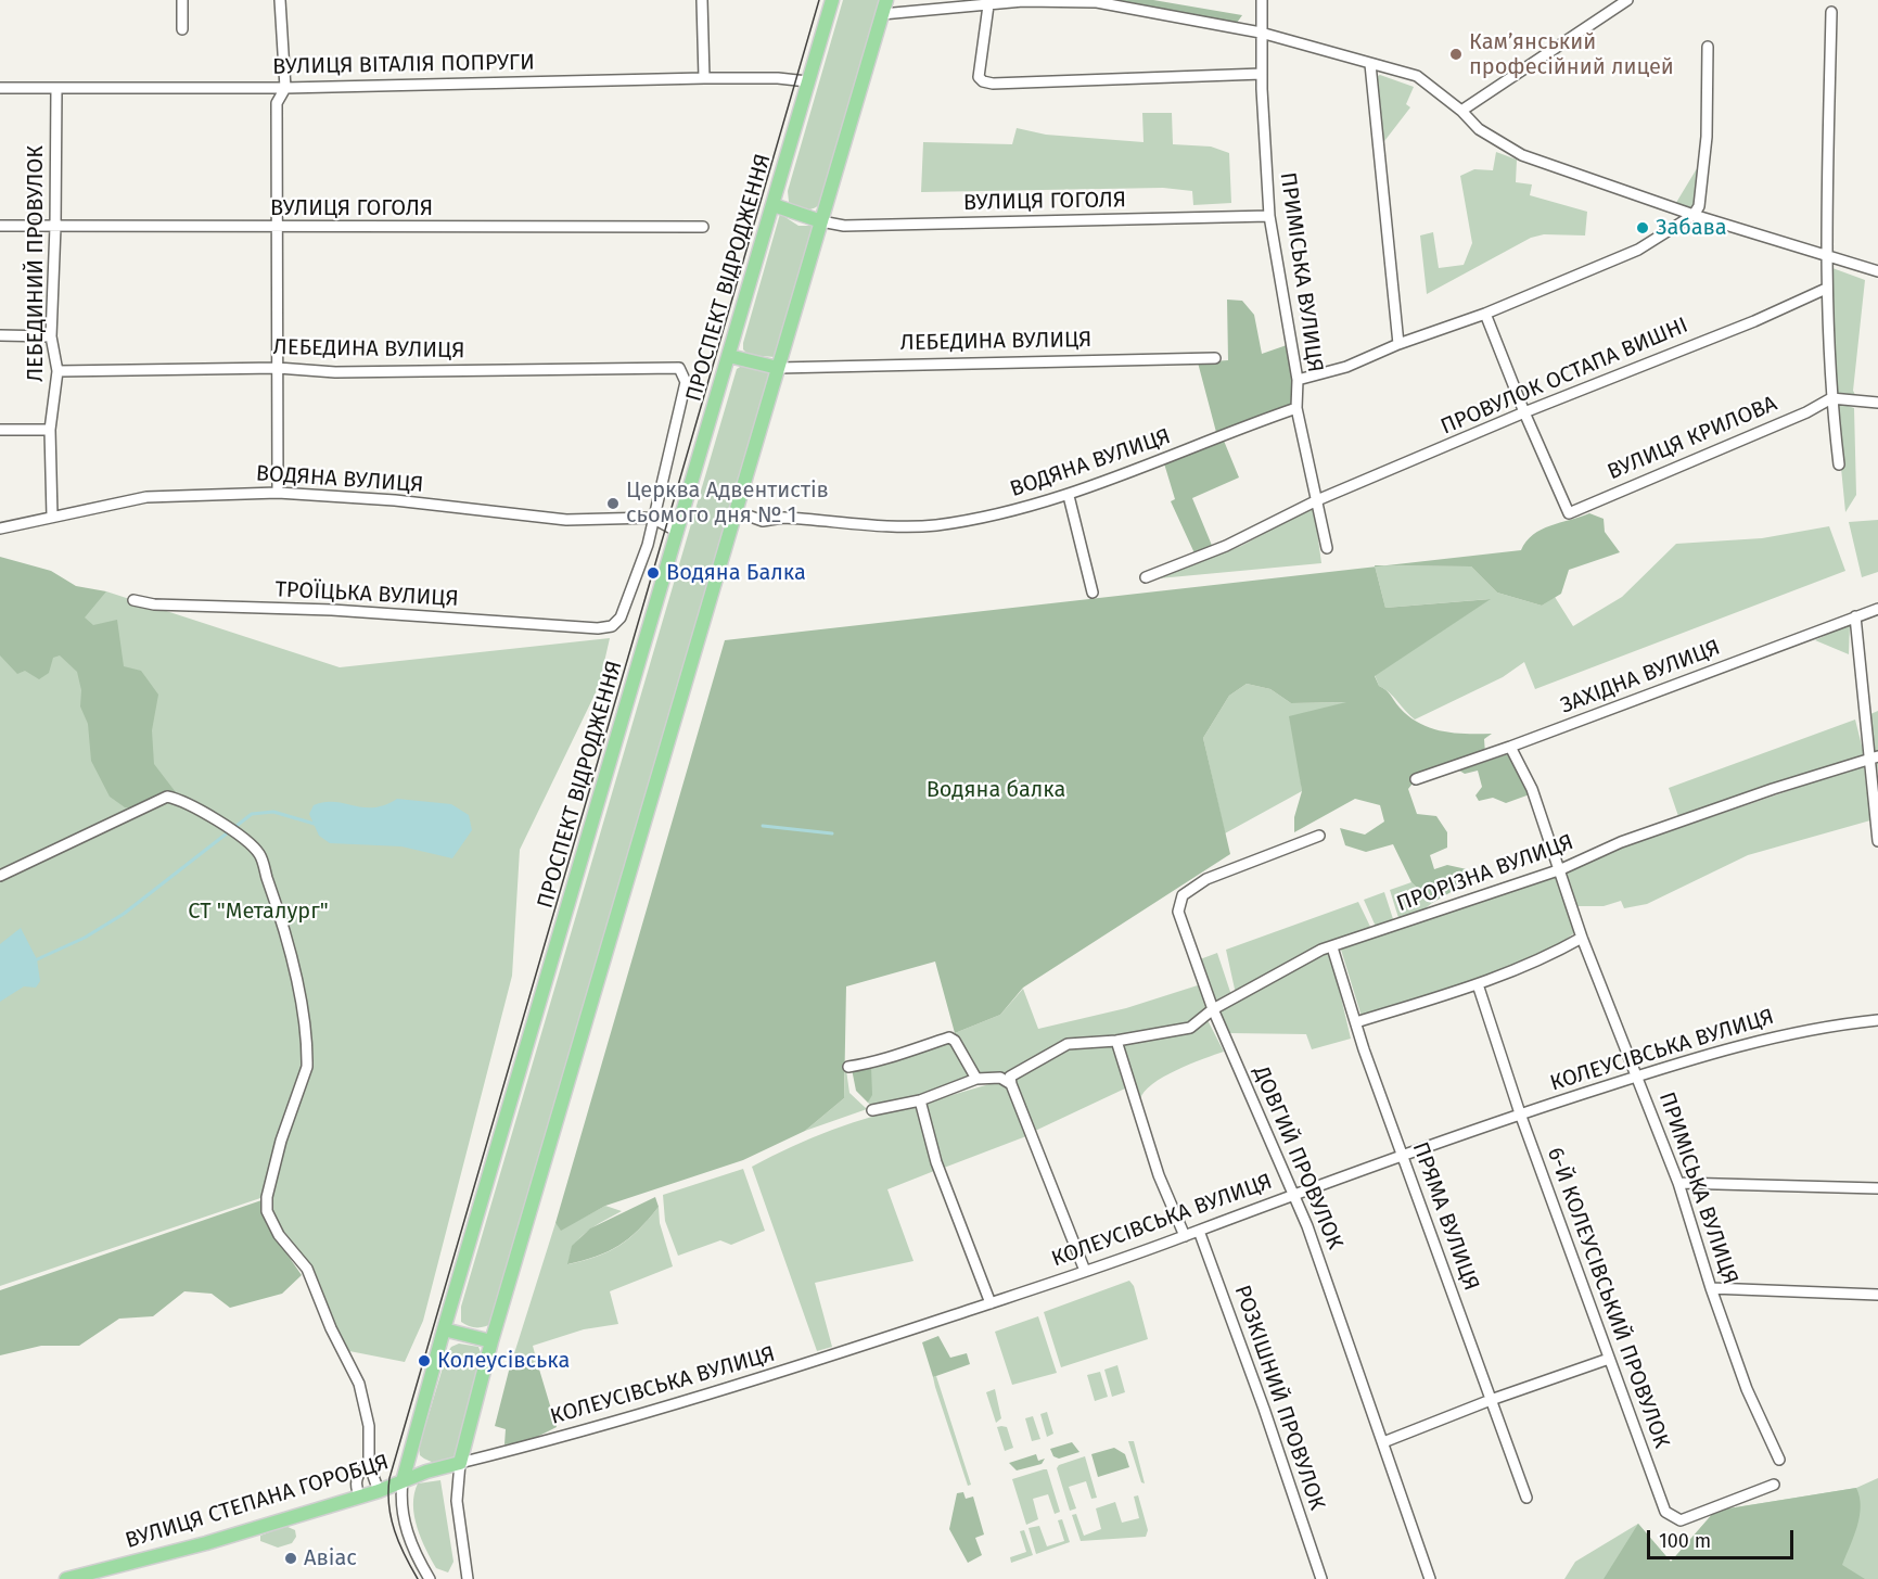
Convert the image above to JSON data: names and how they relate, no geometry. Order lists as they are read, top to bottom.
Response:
{
  "streets": {
    "main road": ["ПРОСПЕКТ ВІДРОДЖЕННЯ", "ВУЛИЦЯ СТЕПАНА ГОРОБЦЯ"],
    "street": [
      "ВУЛИЦЯ ВІТАЛІЯ ПОПРУГИ",
      "ВУЛИЦЯ ГОГОЛЯ",
      "ЛЕБЕДИНИЙ ПРОВУЛОК",
      "ПРИМІСЬКА ВУЛИЦЯ",
      "ЛЕБЕДИНА ВУЛИЦЯ",
      "ПРОВУЛОК ОСТАПА ВИШНІ",
      "ВУЛИЦЯ КРИЛОВА",
      "ВОДЯНА ВУЛИЦЯ",
      "ТРОЇЦЬКА ВУЛИЦЯ",
      "ЗАХІДНА ВУЛИЦЯ",
      "ПРОРІЗНА ВУЛИЦЯ",
      "КОЛЕУСІВСЬКА ВУЛИЦЯ",
      "ДОВГИЙ ПРОВУЛОК",
      "ПРЯМА ВУЛИЦЯ",
      "6-Й КОЛЕУСІВСЬКИЙ ПРОВУЛОК",
      "РОЗКІШНИЙ ПРОВУЛОК"
    ]
  },
  "crossings": [
    ["ВУЛИЦЯ ВІТАЛІЯ ПОПРУГИ", "ЛЕБЕДИНИЙ ПРОВУЛОК"],
    ["ВУЛИЦЯ ВІТАЛІЯ ПОПРУГИ", "ПРОСПЕКТ ВІДРОДЖЕННЯ"],
    ["ВУЛИЦЯ ГОГОЛЯ", "ЛЕБЕДИНИЙ ПРОВУЛОК"],
    ["ВУЛИЦЯ ГОГОЛЯ", "ПРИМІСЬКА ВУЛИЦЯ"],
    ["ЛЕБЕДИНИЙ ПРОВУЛОК", "ЛЕБЕДИНА ВУЛИЦЯ"],
    ["ЛЕБЕДИНИЙ ПРОВУЛОК", "ВОДЯНА ВУЛИЦЯ"],
    ["ПРИМІСЬКА ВУЛИЦЯ", "ПРОВУЛОК ОСТАПА ВИШНІ"],
    ["ПРИМІСЬКА ВУЛИЦЯ", "ВОДЯНА ВУЛИЦЯ"],
    ["ПРИМІСЬКА ВУЛИЦЯ", "ЗАХІДНА ВУЛИЦЯ"],
    ["ПРИМІСЬКА ВУЛИЦЯ", "ПРОРІЗНА ВУЛИЦЯ"],
    ["ПРИМІСЬКА ВУЛИЦЯ", "КОЛЕУСІВСЬКА ВУЛИЦЯ"],
    ["ПРОСПЕКТ ВІДРОДЖЕННЯ", "ВУЛИЦЯ СТЕПАНА ГОРОБЦЯ"],
    ["ЛЕБЕДИНА ВУЛИЦЯ", "ВОДЯНА ВУЛИЦЯ"],
    ["ЛЕБЕДИНА ВУЛИЦЯ", "ТРОЇЦЬКА ВУЛИЦЯ"],
    ["ПРОВУЛОК ОСТАПА ВИШНІ", "ВУЛИЦЯ КРИЛОВА"],
    ["ВОДЯНА ВУЛИЦЯ", "ТРОЇЦЬКА ВУЛИЦЯ"],
    ["ПРОРІЗНА ВУЛИЦЯ", "ДОВГИЙ ПРОВУЛОК"],
    ["ПРОРІЗНА ВУЛИЦЯ", "ПРЯМА ВУЛИЦЯ"],
    ["КОЛЕУСІВСЬКА ВУЛИЦЯ", "ДОВГИЙ ПРОВУЛОК"],
    ["КОЛЕУСІВСЬКА ВУЛИЦЯ", "ПРЯМА ВУЛИЦЯ"],
    ["КОЛЕУСІВСЬКА ВУЛИЦЯ", "6-Й КОЛЕУСІВСЬКИЙ ПРОВУЛОК"],
    ["КОЛЕУСІВСЬКА ВУЛИЦЯ", "РОЗКІШНИЙ ПРОВУЛОК"],
    ["КОЛЕУСІВСЬКА ВУЛИЦЯ", "ВУЛИЦЯ СТЕПАНА ГОРОБЦЯ"]
  ],
  "parks": ["Водяна балка", "СТ \"Металург\""],
  "places": [
    "Кам’янський професійний лицей",
    "Забава",
    "Церква Адвентистів сьомого дня № 1",
    "Водяна Балка",
    "Колеусівська",
    "Авіас"
  ],
  "scale_bar": "100 m"
}
